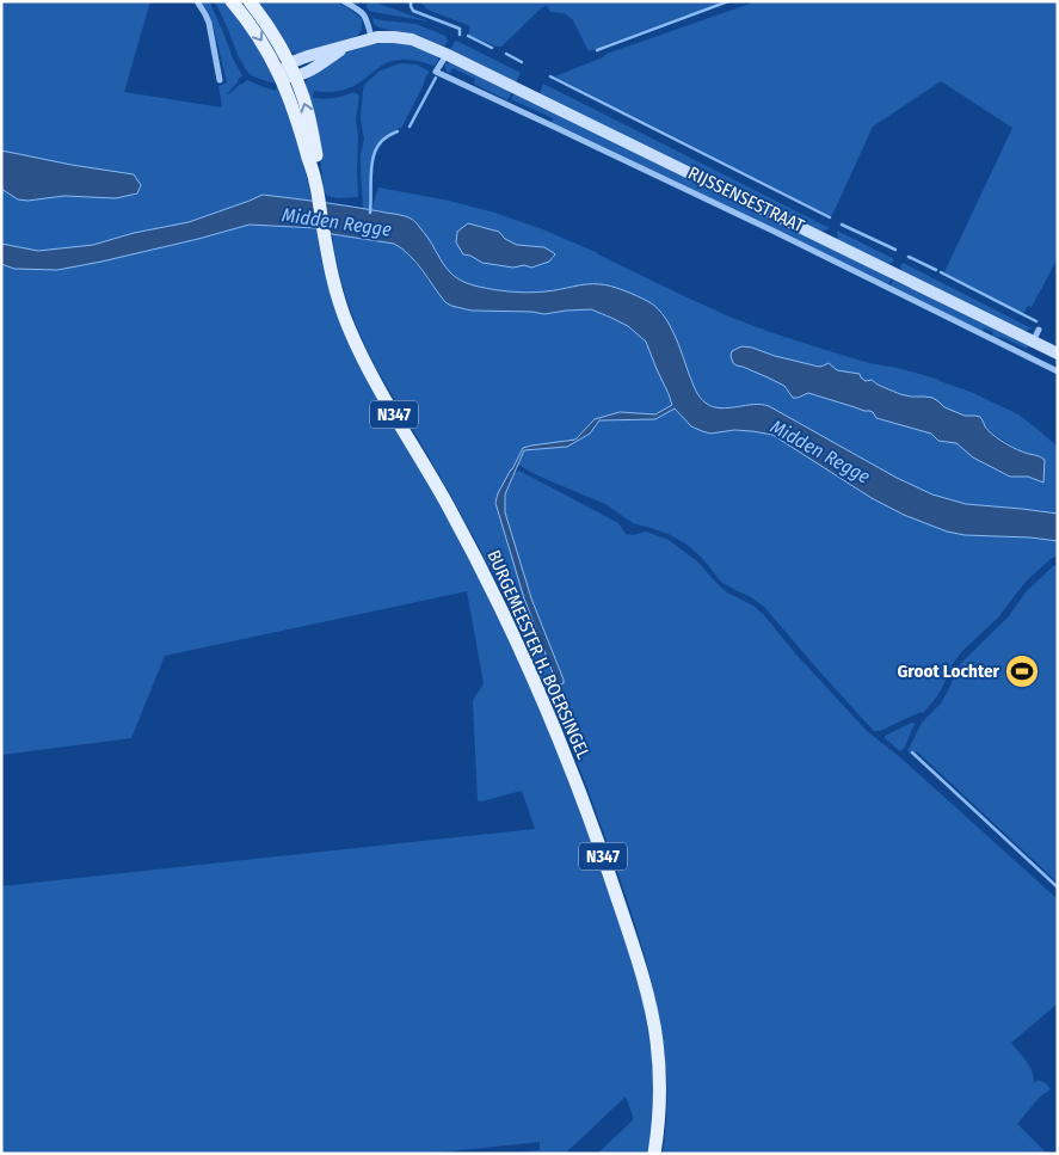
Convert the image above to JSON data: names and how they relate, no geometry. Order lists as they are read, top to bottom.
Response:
{
  "streets": {
    "main road": ["RIJSSENSESTRAAT", "N347", "BURGEMEESTER H. BOERSINGEL"]
  },
  "crossings": [
    ["RIJSSENSESTRAAT", "N347"],
    ["N347", "BURGEMEESTER H. BOERSINGEL"]
  ],
  "water": ["Midden Regge"],
  "places": {
    "sports": ["Groot Lochter"]
  }
}
